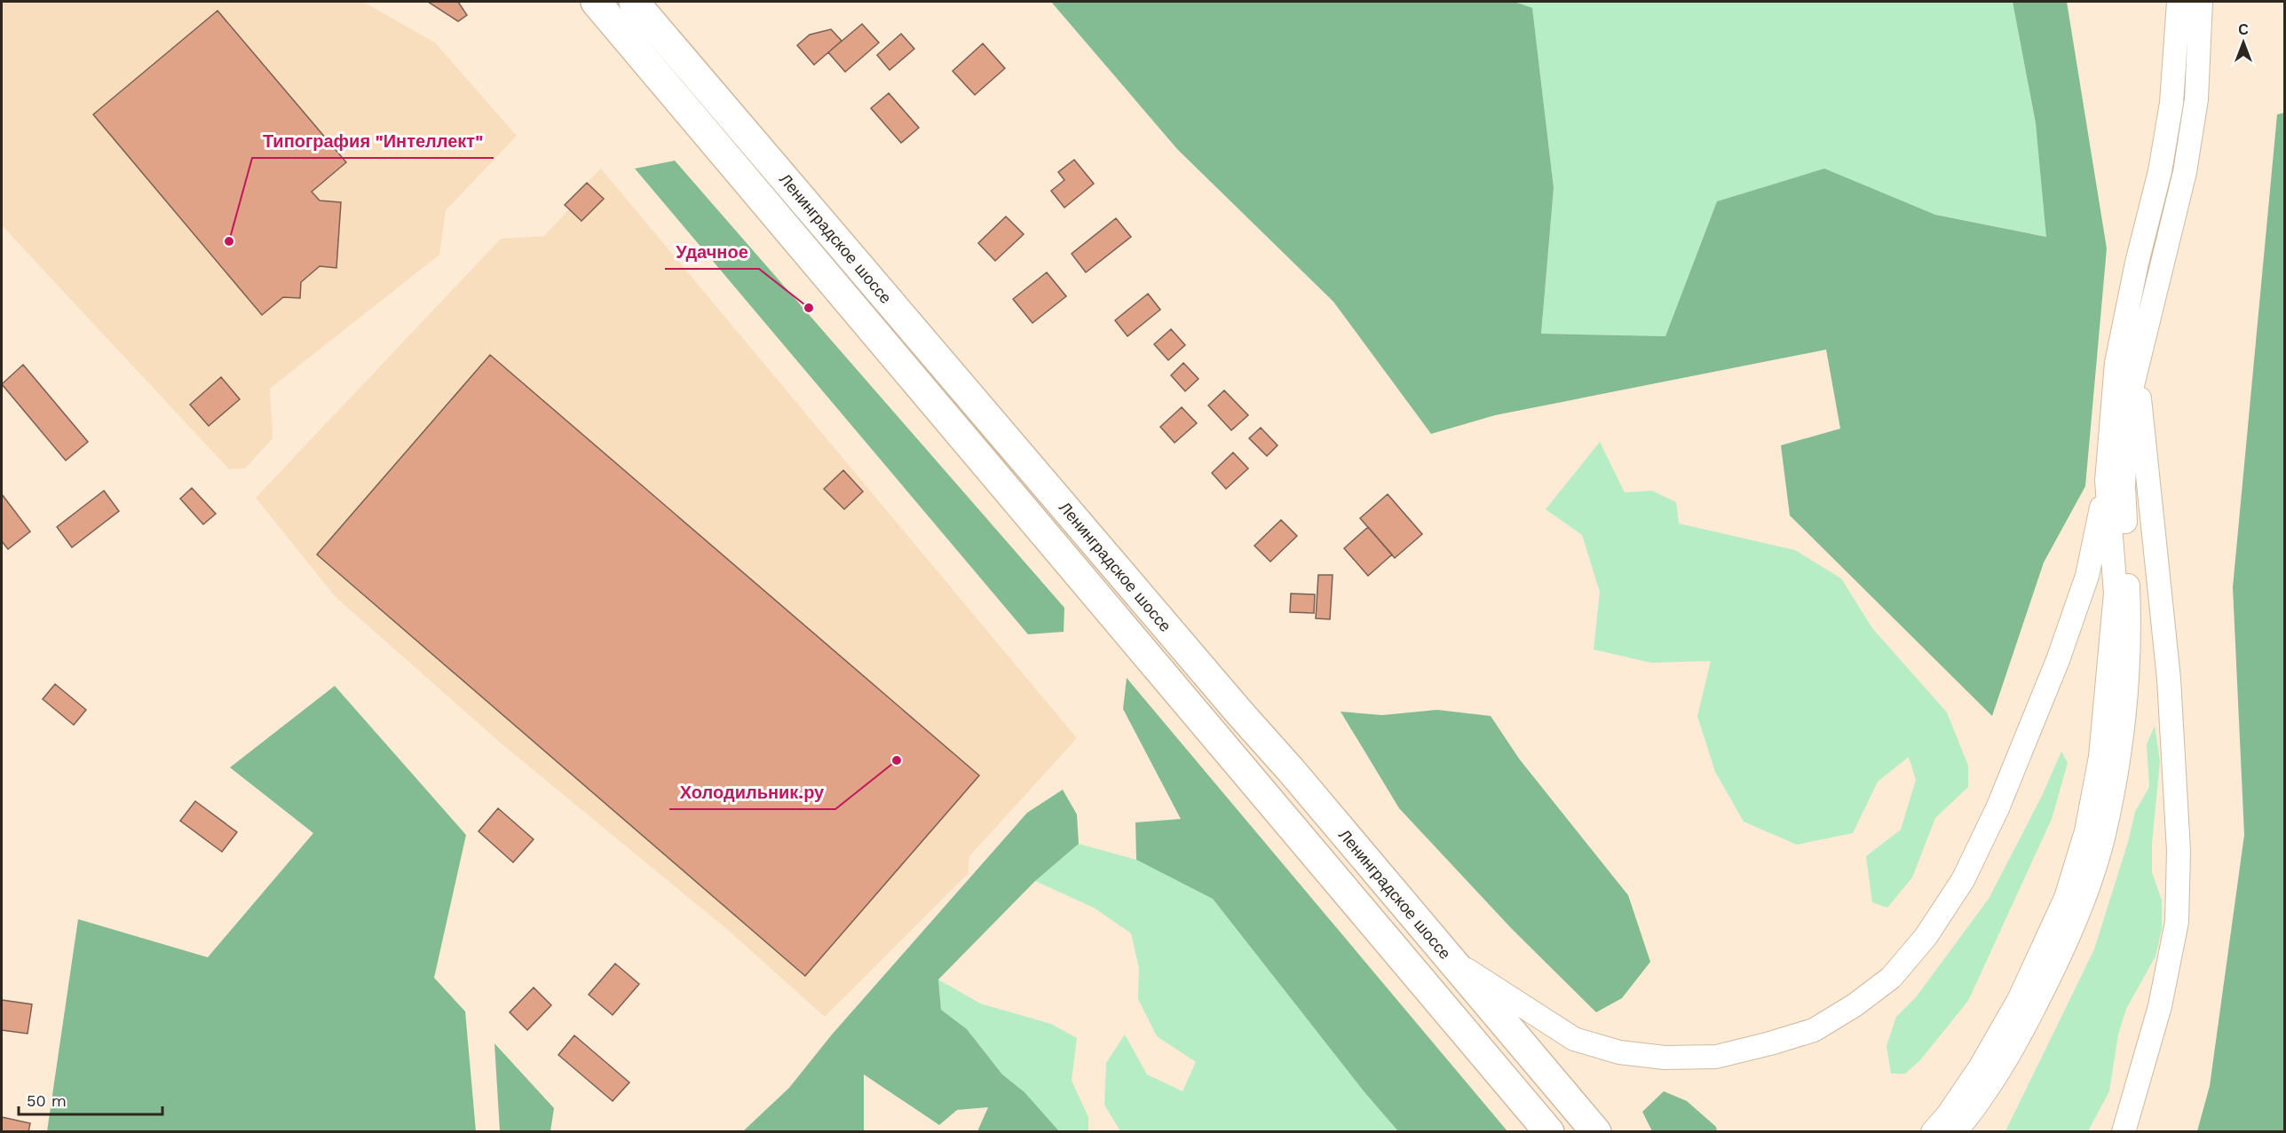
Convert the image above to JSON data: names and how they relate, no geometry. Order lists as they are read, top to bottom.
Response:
{
  "streets": {
    "highway": ["Ленинградское шоссе"]
  },
  "places": ["Типография \"Интеллект\"", "Удачное", "Холодильник.ру"],
  "scale_bar": "50 m",
  "north": "top"
}
